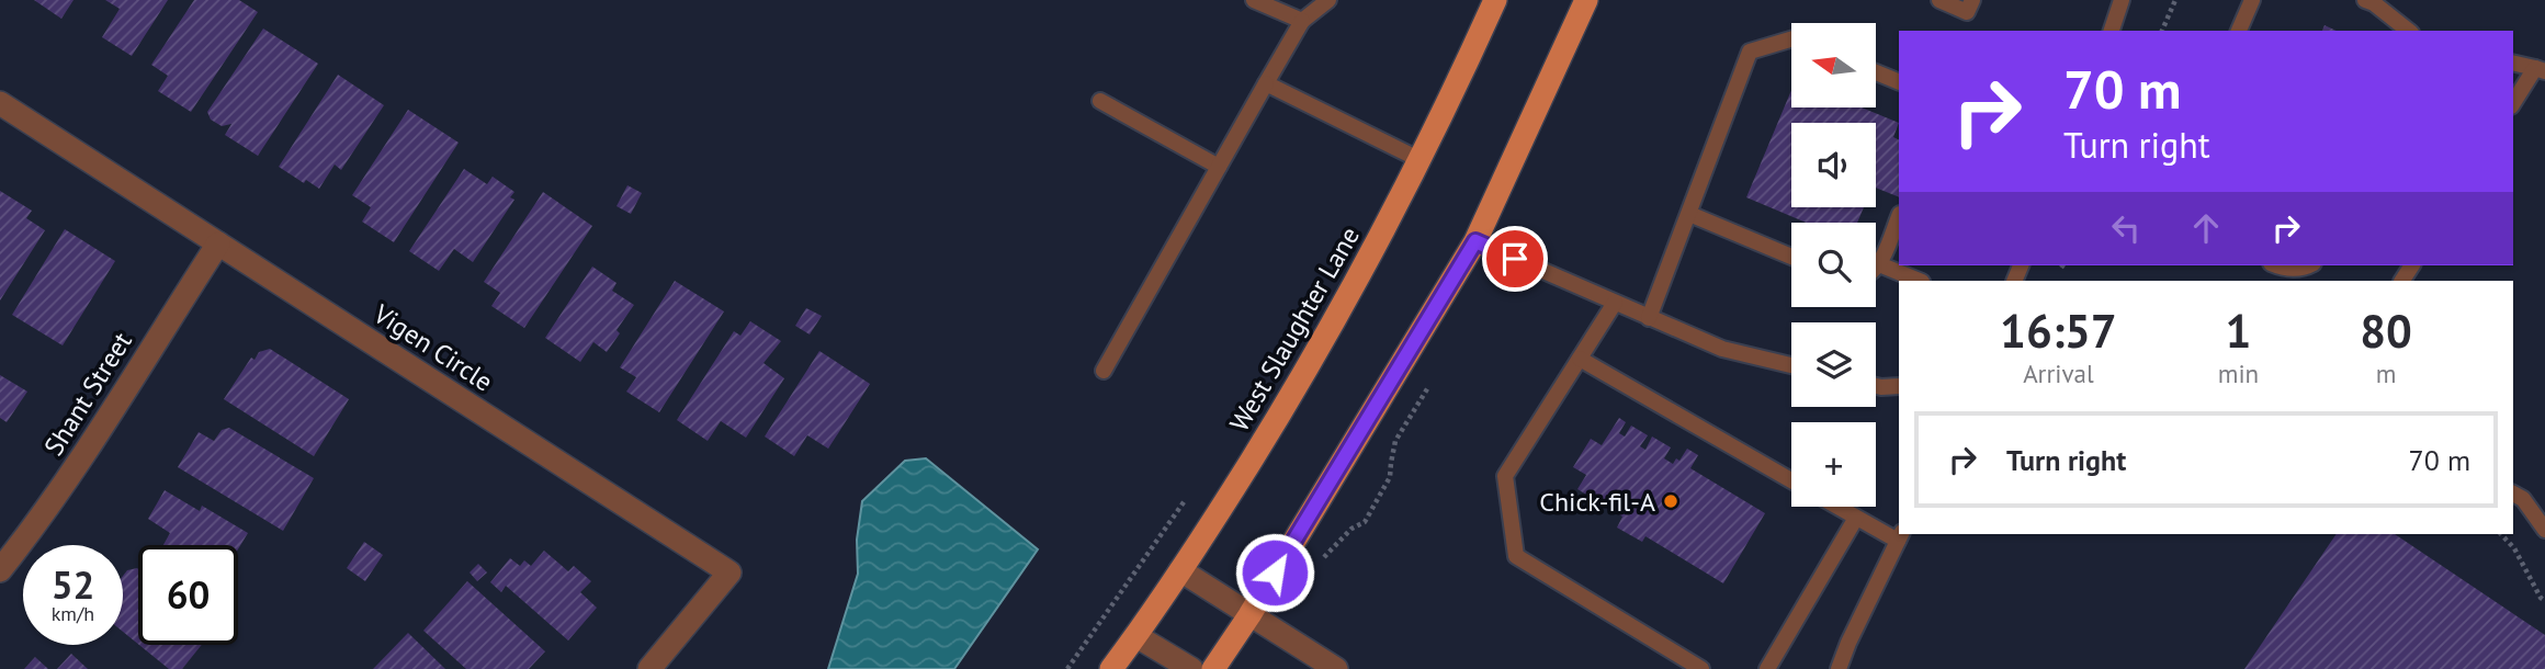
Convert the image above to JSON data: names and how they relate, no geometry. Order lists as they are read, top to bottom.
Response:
{
  "streets": {
    "main road": ["West Slaughter Lane"],
    "street": ["Vigen Circle", "Shant Street"]
  },
  "crossings": [
    ["Vigen Circle", "Shant Street"]
  ],
  "places": ["Chick-fil-A"],
  "north": "left",
  "page": {
    "map_buttons": "+",
    "turn": ["70 m", "Turn right"],
    "eta": [
      "16:57",
      "Arrival",
      "1",
      "min",
      "80",
      "m"
    ],
    "list": [
      {
        "name": "Turn right",
        "value": "70 m"
      }
    ],
    "speed": "52 km/h",
    "limit": "60"
  }
}
